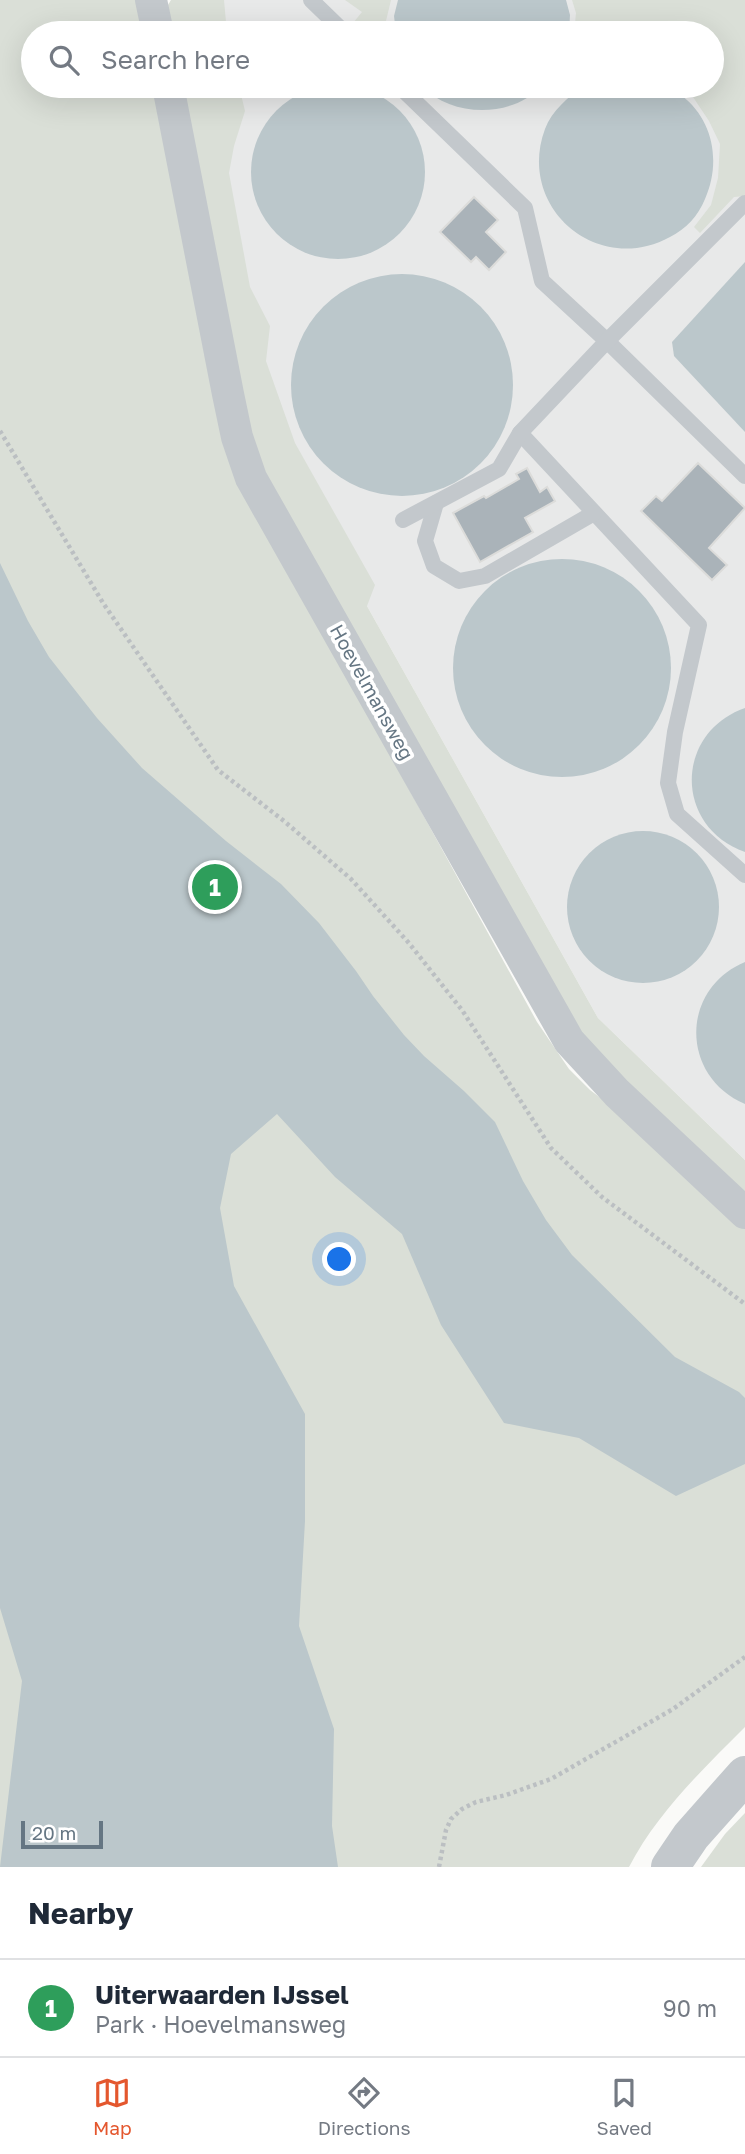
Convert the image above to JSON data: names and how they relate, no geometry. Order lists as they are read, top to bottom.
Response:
{
  "streets": {
    "street": ["Hoevelmansweg"]
  },
  "scale_bar": "20 m",
  "page": {
    "search": "Search here",
    "pins": "1",
    "scale": "20 m",
    "heading": "Nearby",
    "list": [
      {
        "mark": "1",
        "name": "Uiterwaarden IJssel",
        "note": "Park · Hoevelmansweg",
        "value": "90 m"
      }
    ],
    "nav": ["Map", "Directions", "Saved"]
  }
}
